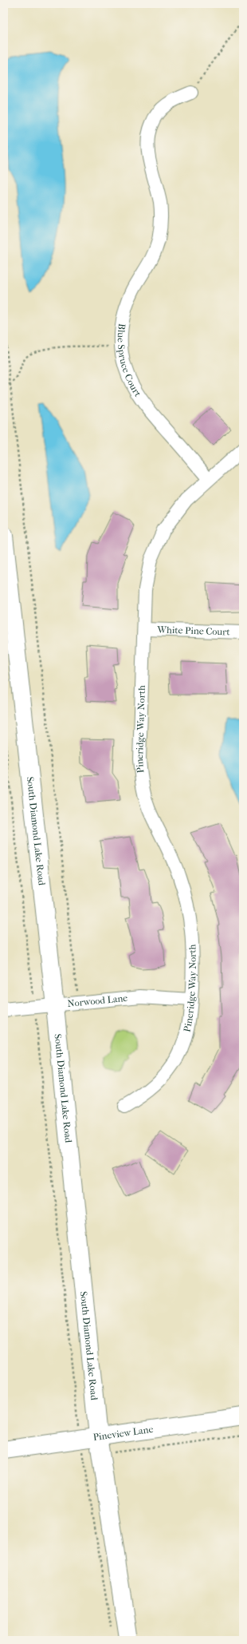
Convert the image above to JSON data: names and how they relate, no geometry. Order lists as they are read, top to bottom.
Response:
{
  "streets": {
    "street": [
      "Blue Spruce Court",
      "White Pine Court",
      "Pineridge Way North",
      "South Diamond Lake Road",
      "Norwood Lane",
      "Pineview Lane"
    ]
  },
  "crossings": [
    ["Blue Spruce Court", "Pineridge Way North"],
    ["White Pine Court", "Pineridge Way North"],
    ["Pineridge Way North", "Norwood Lane"],
    ["South Diamond Lake Road", "Norwood Lane"],
    ["South Diamond Lake Road", "Pineview Lane"]
  ]
}
